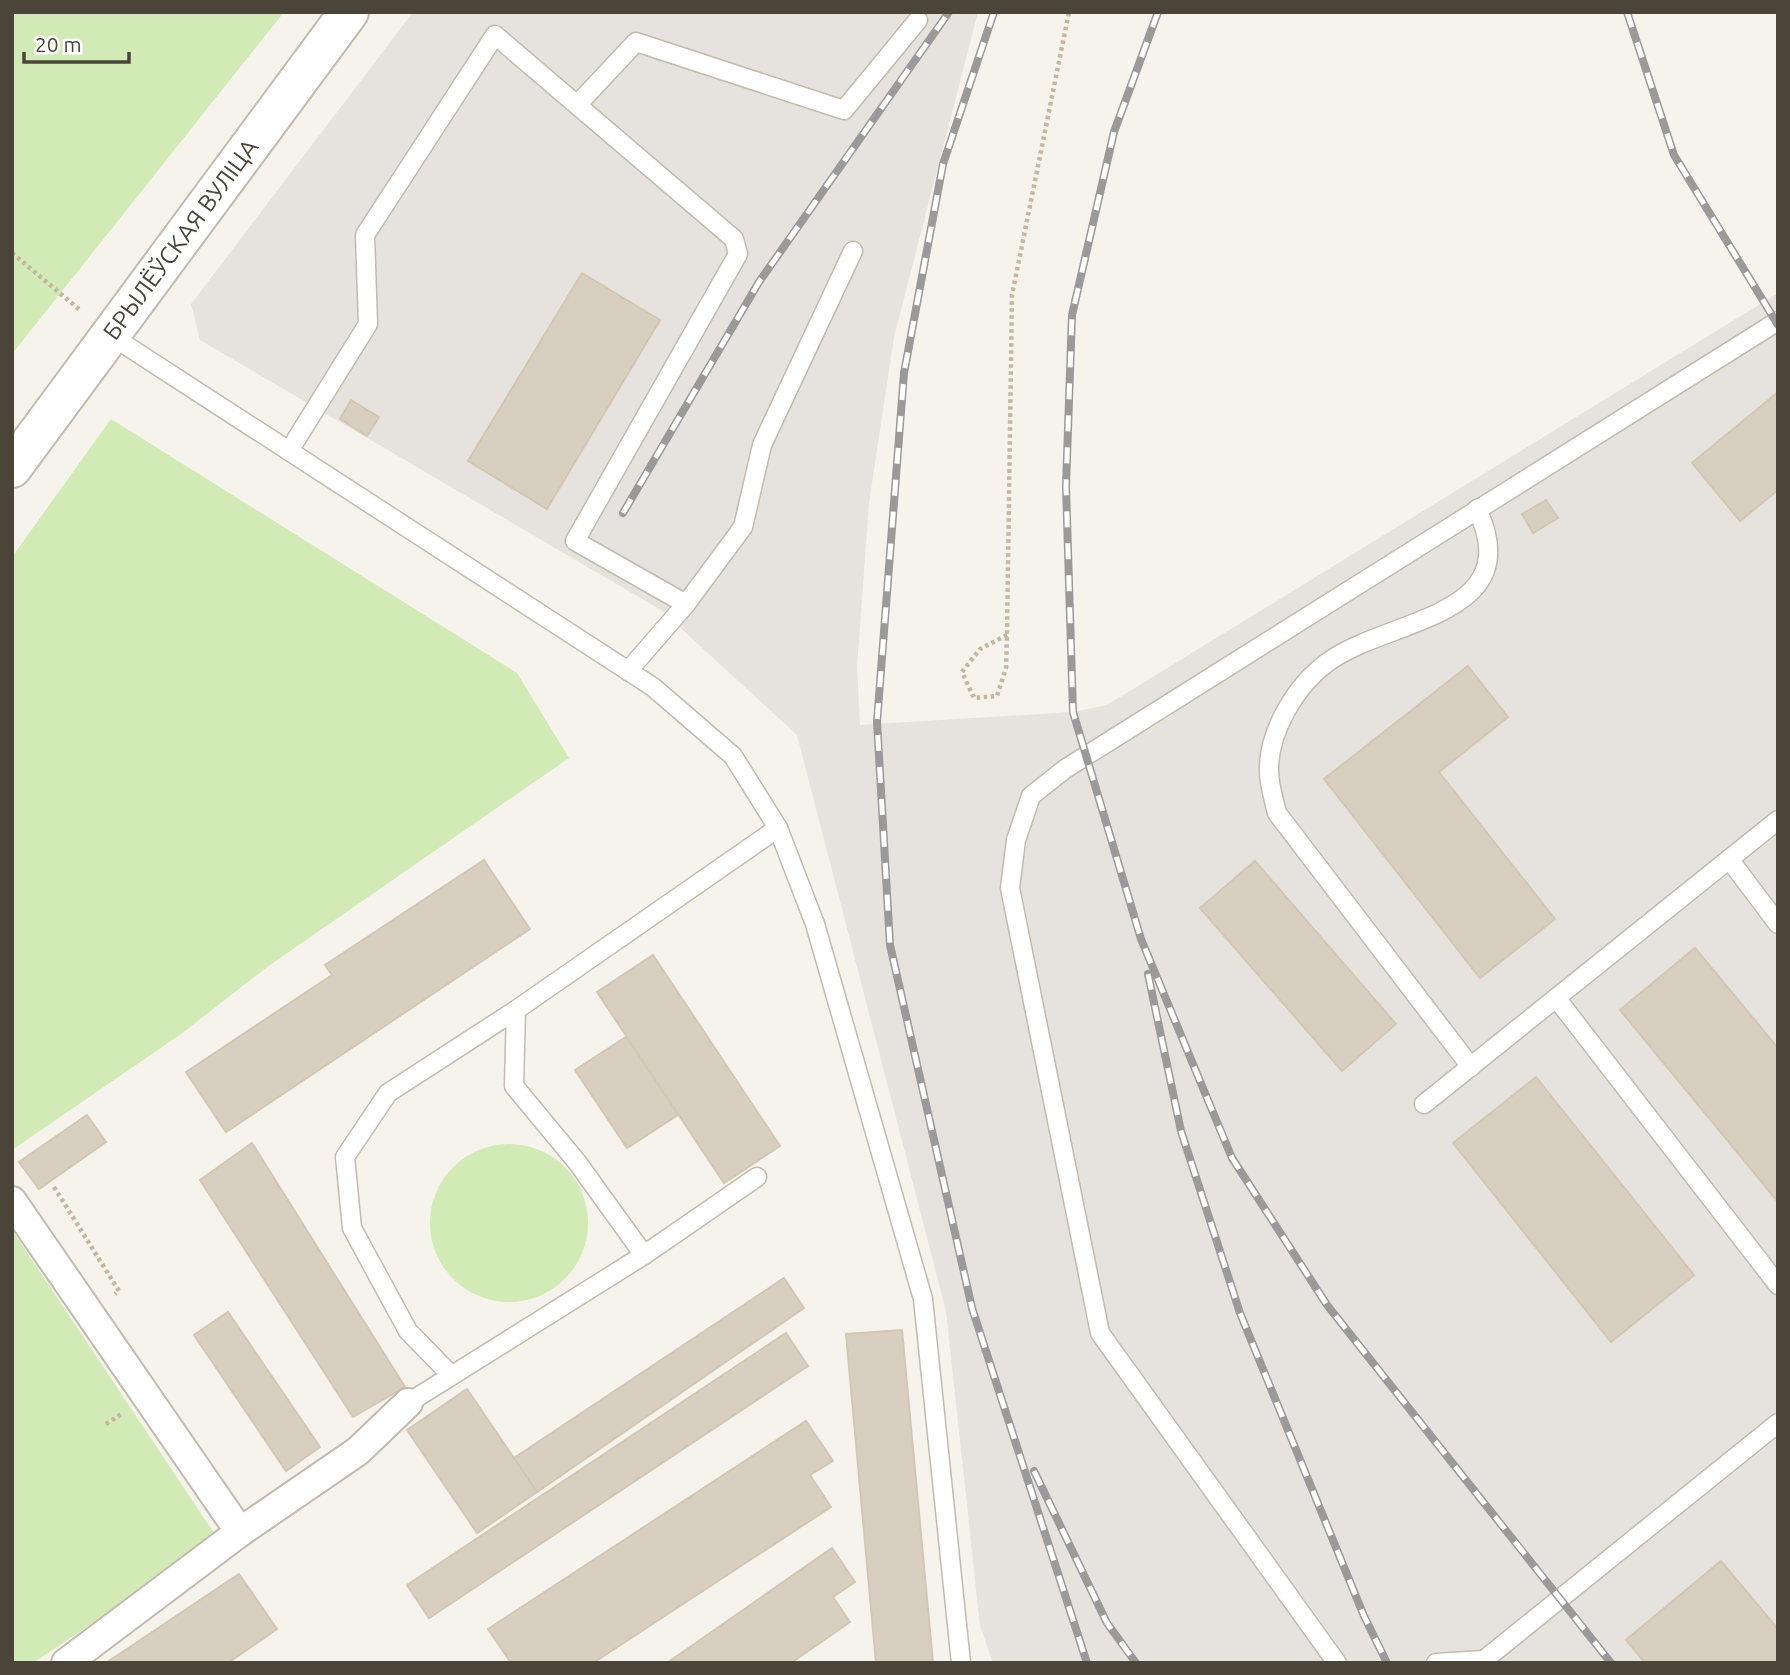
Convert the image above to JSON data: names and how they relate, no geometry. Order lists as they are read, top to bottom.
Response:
{
  "streets": {
    "street": ["БРЫЛЁЎСКАЯ ВУЛІЦА"]
  },
  "scale_bar": "20 m"
}
